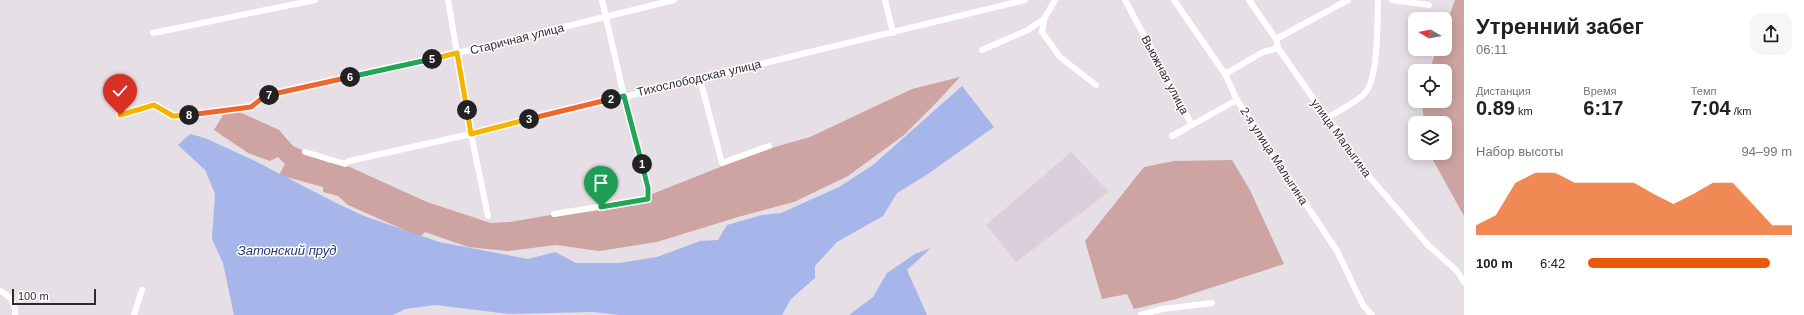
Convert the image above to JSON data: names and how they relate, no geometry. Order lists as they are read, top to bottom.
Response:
{
  "streets": {
    "street": [
      "Старичная улица",
      "Вьюжная улица",
      "Тихослободская улица",
      "улица Малыгина",
      "2-я улица Малыгина"
    ]
  },
  "crossings": [
    ["Вьюжная улица", "2-я улица Малыгина"]
  ],
  "water": ["Затонский пруд"],
  "scale_bar": "100 m",
  "north": "left",
  "page": {
    "heading": ["Утренний забег", "06:11"],
    "pins": [
      "5",
      "6",
      "7",
      "2",
      "4",
      "8",
      "3",
      "1"
    ],
    "stats": [
      ["Дистанция", "0.89 km"],
      ["Время", "6:17"],
      ["Темп", "7:04 /km"]
    ],
    "chart": ["Набор высоты", "94–99 m"],
    "list": [
      {
        "name": "100 m",
        "note": "6:42"
      }
    ],
    "scale": "100 m"
  }
}
